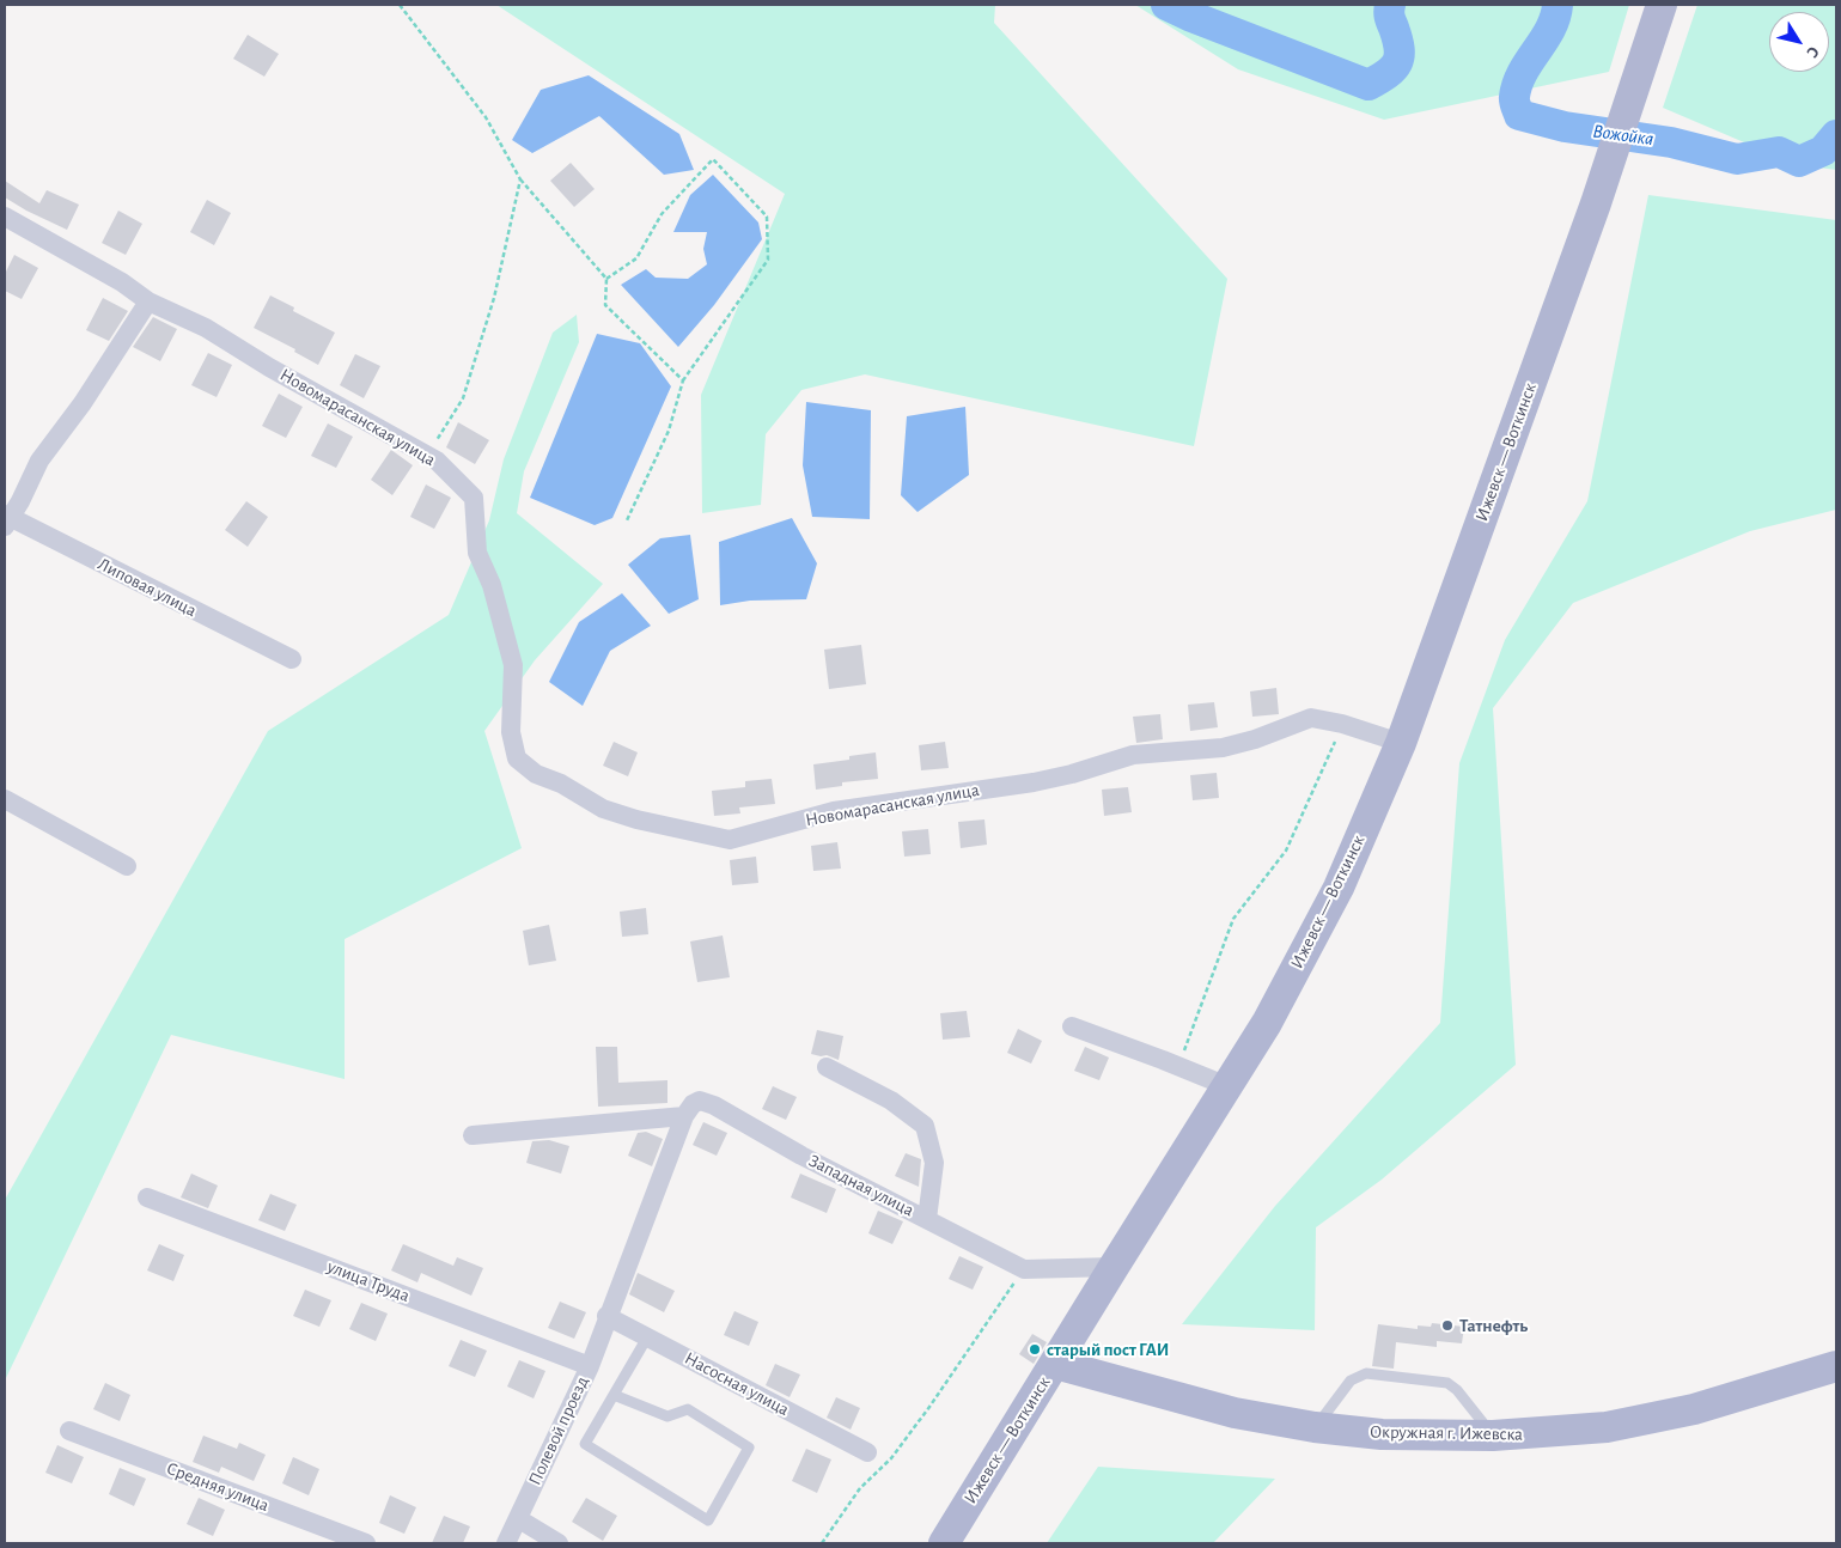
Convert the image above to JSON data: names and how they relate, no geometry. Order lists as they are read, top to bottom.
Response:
{
  "streets": {
    "main road": ["Ижевск — Воткинск", "Окружная г. Ижевска"],
    "street": [
      "Новомарасанская улица",
      "Липовая улица",
      "Западная улица",
      "улица Труда",
      "Насосная улица",
      "Полевой проезд",
      "Средняя улица"
    ]
  },
  "crossings": [
    ["Новомарасанская улица", "Ижевск — Воткинск"],
    ["Ижевск — Воткинск", "Окружная г. Ижевска"],
    ["Западная улица", "Полевой проезд"],
    ["улица Труда", "Полевой проезд"],
    ["Насосная улица", "Полевой проезд"]
  ],
  "water": ["Вожойка"],
  "places": ["Татнефть", "старый пост ГАИ"],
  "north": "bottom right"
}
